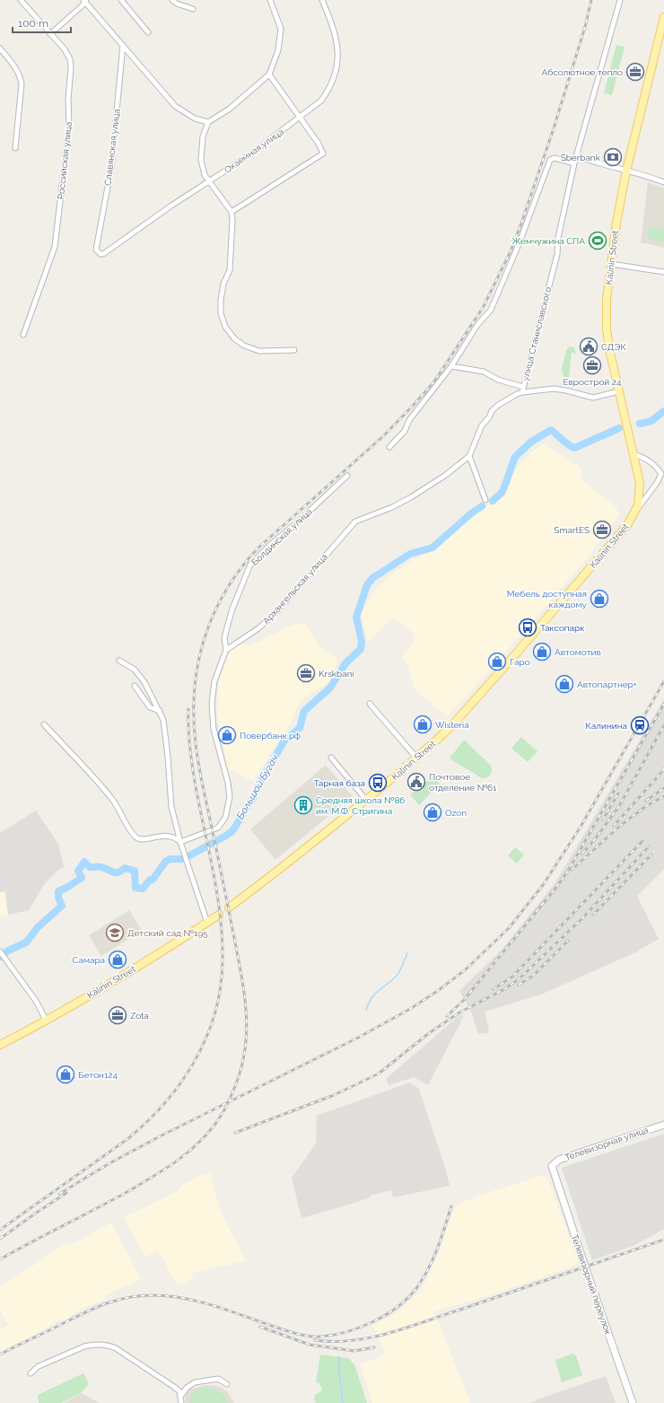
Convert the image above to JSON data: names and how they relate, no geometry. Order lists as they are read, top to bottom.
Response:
{
  "streets": {
    "main road": ["Kalinin Street"],
    "street": [
      "Славянская улица",
      "Окаёмная улица",
      "Российская улица",
      "улица Станиславского",
      "Болдинская улица",
      "Архангельская улица",
      "Телевизорная улица",
      "Телевизорный переулок"
    ]
  },
  "crossings": [
    ["Славянская улица", "Окаёмная улица"],
    ["Болдинская улица", "Архангельская улица"],
    ["Телевизорная улица", "Телевизорный переулок"]
  ],
  "water": ["Большой Бугач"],
  "places": {
    "office": [
      "Абсолютное тепло",
      "Еврострой 24",
      "SmartES",
      "Krskbani",
      "Zota"
    ],
    "bank": ["Sberbank"],
    "sports": ["Жемчужина СПА"],
    "public building": ["СДЭК", "Почтовое отделение №61"],
    "shop": [
      "Мебель доступная каждому",
      "Автомотив",
      "Гаро",
      "Автопартнер+",
      "Wisteria",
      "Повербанк.рф",
      "Ozon",
      "Самара",
      "Бетон124"
    ],
    "bus stop": ["Таксопарк", "Тарная база"],
    "station": ["Калинина"],
    "building": ["Средняя школа №86 им. М.Ф. Стригина"],
    "school or university": ["Детский сад №195"]
  },
  "scale_bar": "100 m"
}
